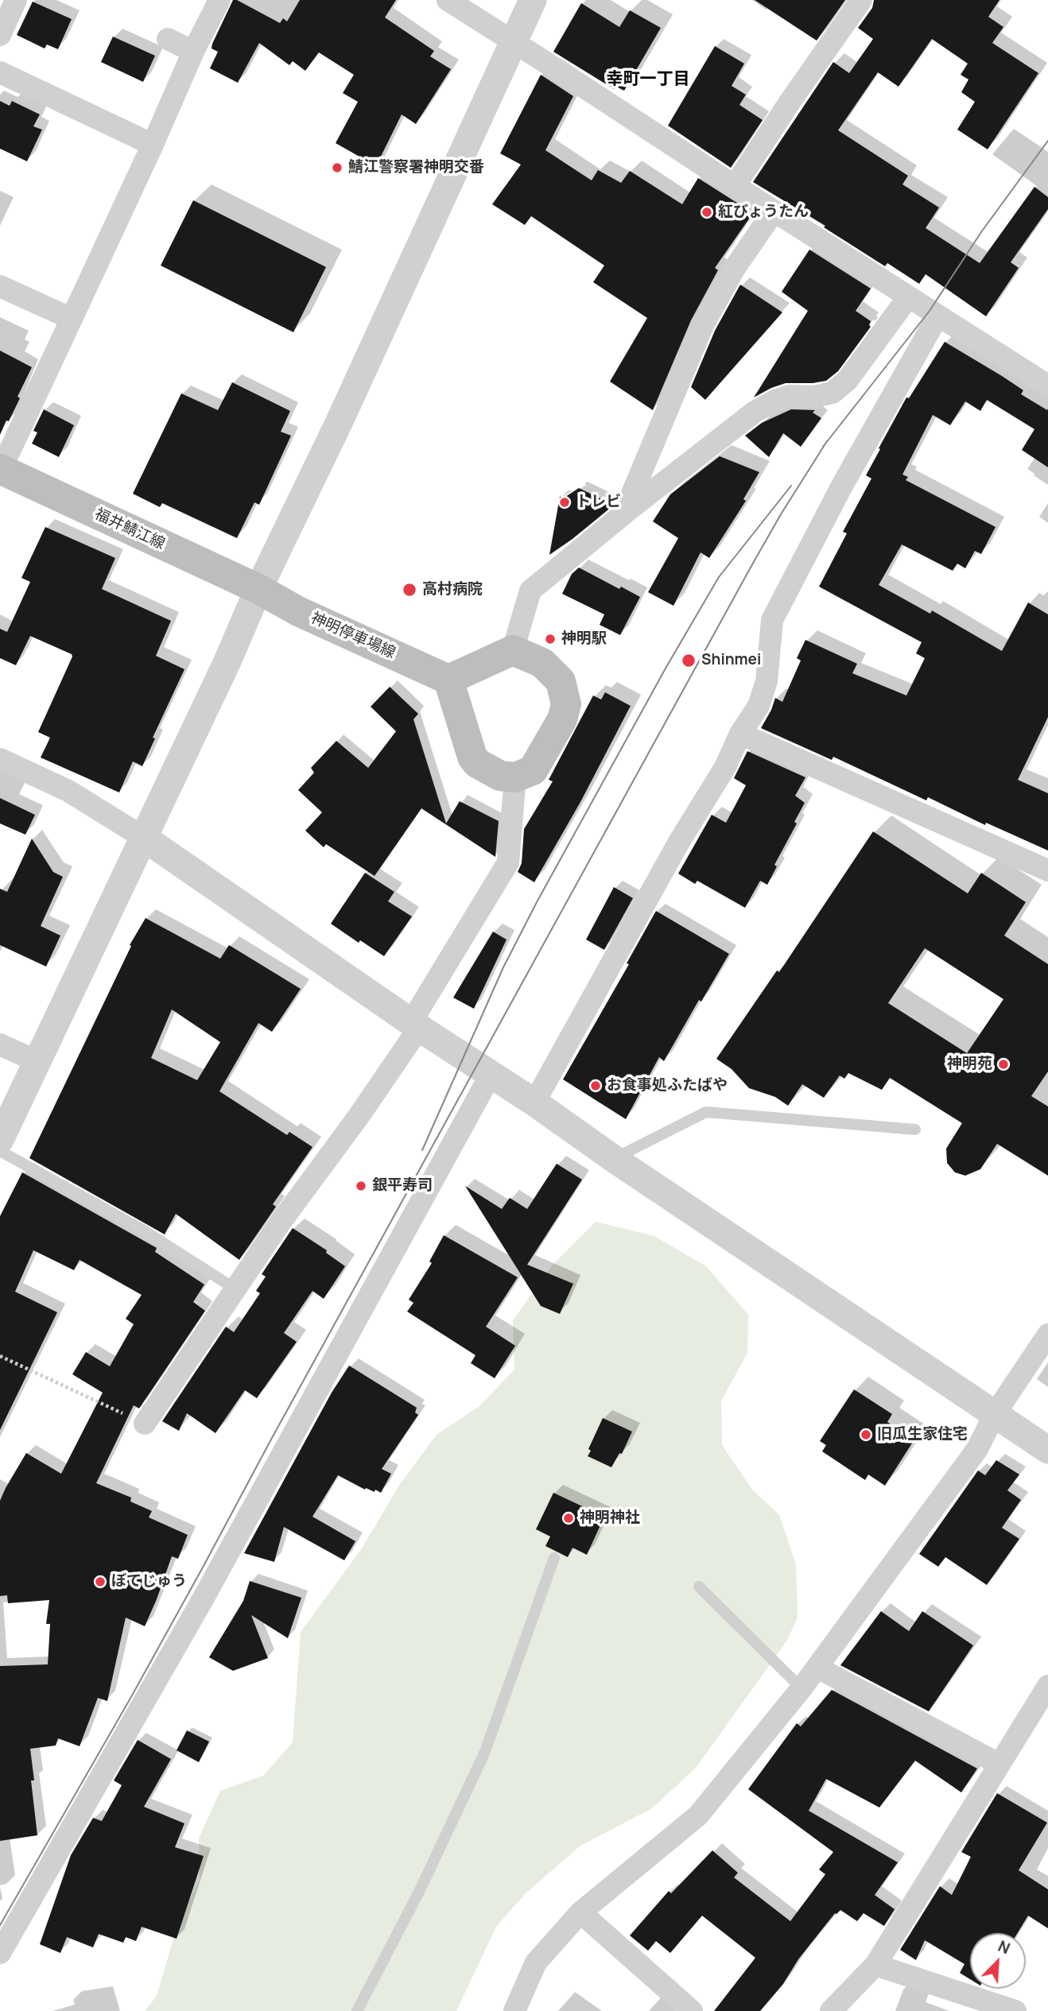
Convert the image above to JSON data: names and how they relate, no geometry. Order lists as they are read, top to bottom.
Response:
{
  "streets": {
    "main road": ["福井鯖江線", "神明停車場線"]
  },
  "crossings": [
    ["福井鯖江線", "神明停車場線"]
  ],
  "districts": ["幸町一丁目"],
  "places": [
    "鯖江警察署神明交番",
    "紅びょうたん",
    "トレビ",
    "高村病院",
    "神明駅",
    "Shinmei",
    "神明苑",
    "お食事処ふたばや",
    "銀平寿司",
    "旧瓜生家住宅",
    "神明神社",
    "ぼてじゅう"
  ],
  "north": "top right"
}
